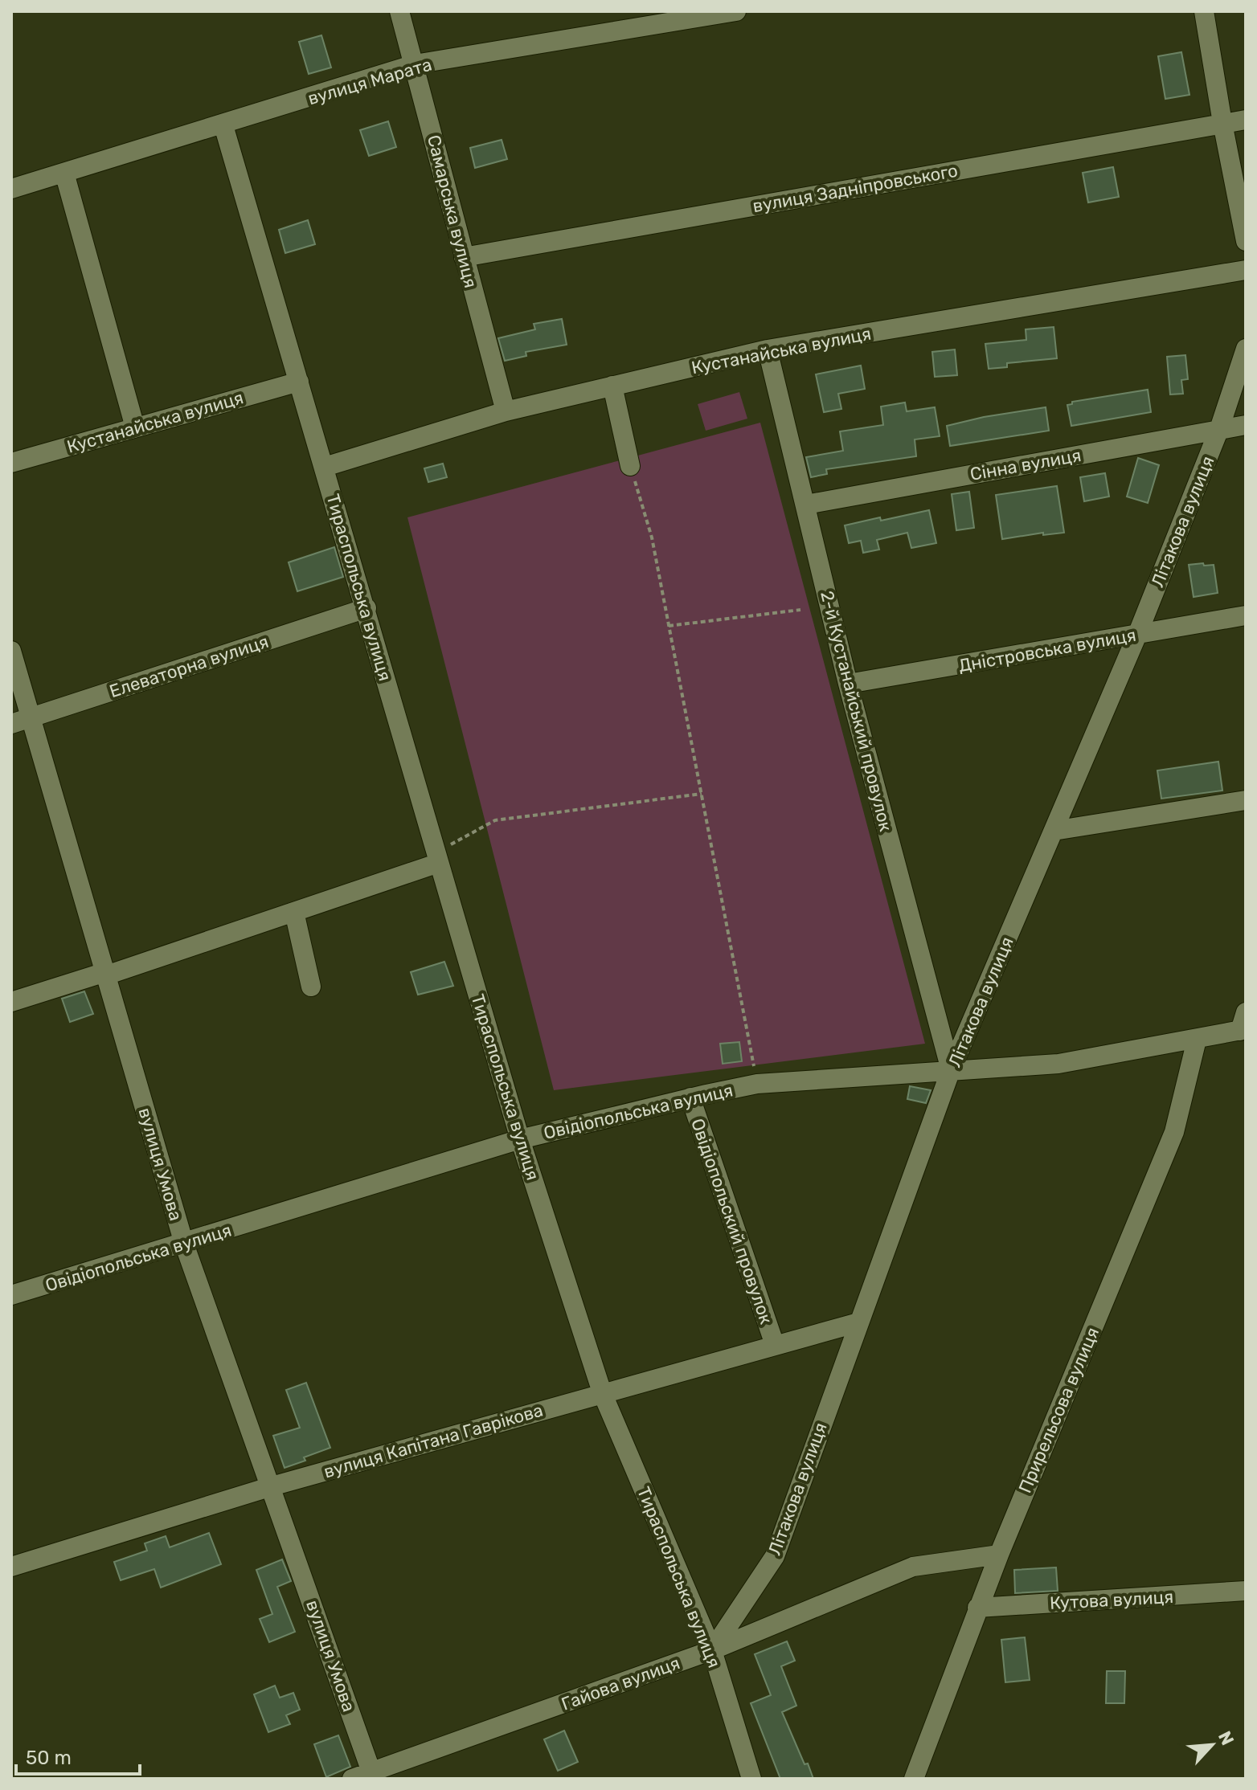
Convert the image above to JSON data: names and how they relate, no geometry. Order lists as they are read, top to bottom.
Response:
{
  "streets": {
    "street": [
      "вулиця Марата",
      "вулиця Задніпровського",
      "Самарська вулиця",
      "Кустанайська вулиця",
      "Сінна вулиця",
      "Літакова вулиця",
      "Тираспольська вулиця",
      "Дністровська вулиця",
      "Елеваторна вулиця",
      "2-й Кустанайський провулок",
      "Овідіопольська вулиця",
      "вулиця Умова",
      "Овідіопольский провулок",
      "Прирельсова вулиця",
      "вулиця Капітана Гаврікова",
      "Кутова вулиця",
      "Гайова вулиця"
    ]
  },
  "crossings": [
    ["вулиця Марата", "Самарська вулиця"],
    ["вулиця Марата", "Тираспольська вулиця"],
    ["вулиця Задніпровського", "Самарська вулиця"],
    ["Самарська вулиця", "Кустанайська вулиця"],
    ["Кустанайська вулиця", "Тираспольська вулиця"],
    ["Кустанайська вулиця", "2-й Кустанайський провулок"],
    ["Сінна вулиця", "Літакова вулиця"],
    ["Сінна вулиця", "2-й Кустанайський провулок"],
    ["Літакова вулиця", "Тираспольська вулиця"],
    ["Літакова вулиця", "Дністровська вулиця"],
    ["Літакова вулиця", "2-й Кустанайський провулок"],
    ["Літакова вулиця", "Овідіопольська вулиця"],
    ["Літакова вулиця", "вулиця Капітана Гаврікова"],
    ["Літакова вулиця", "Гайова вулиця"],
    ["Тираспольська вулиця", "Елеваторна вулиця"],
    ["Тираспольська вулиця", "Овідіопольська вулиця"],
    ["Тираспольська вулиця", "вулиця Капітана Гаврікова"],
    ["Тираспольська вулиця", "Гайова вулиця"],
    ["Дністровська вулиця", "2-й Кустанайський провулок"],
    ["Елеваторна вулиця", "вулиця Умова"],
    ["2-й Кустанайський провулок", "Овідіопольська вулиця"],
    ["Овідіопольська вулиця", "вулиця Умова"],
    ["Овідіопольська вулиця", "Овідіопольский провулок"],
    ["Овідіопольська вулиця", "Прирельсова вулиця"],
    ["вулиця Умова", "вулиця Капітана Гаврікова"],
    ["вулиця Умова", "Гайова вулиця"],
    ["Овідіопольский провулок", "вулиця Капітана Гаврікова"],
    ["Прирельсова вулиця", "Кутова вулиця"],
    ["Прирельсова вулиця", "Гайова вулиця"]
  ],
  "scale_bar": "50 m",
  "north": "top right"
}
